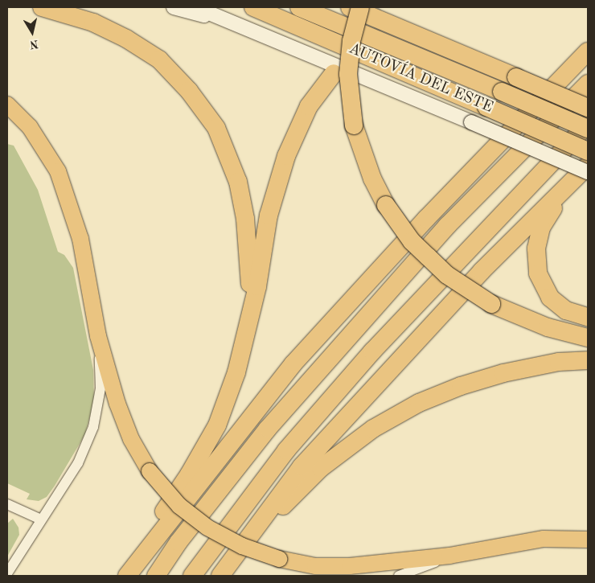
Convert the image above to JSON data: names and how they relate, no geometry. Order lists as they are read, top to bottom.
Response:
{
  "streets": {
    "highway": ["AUTOVÍA DEL ESTE"]
  },
  "north": "bottom"
}
